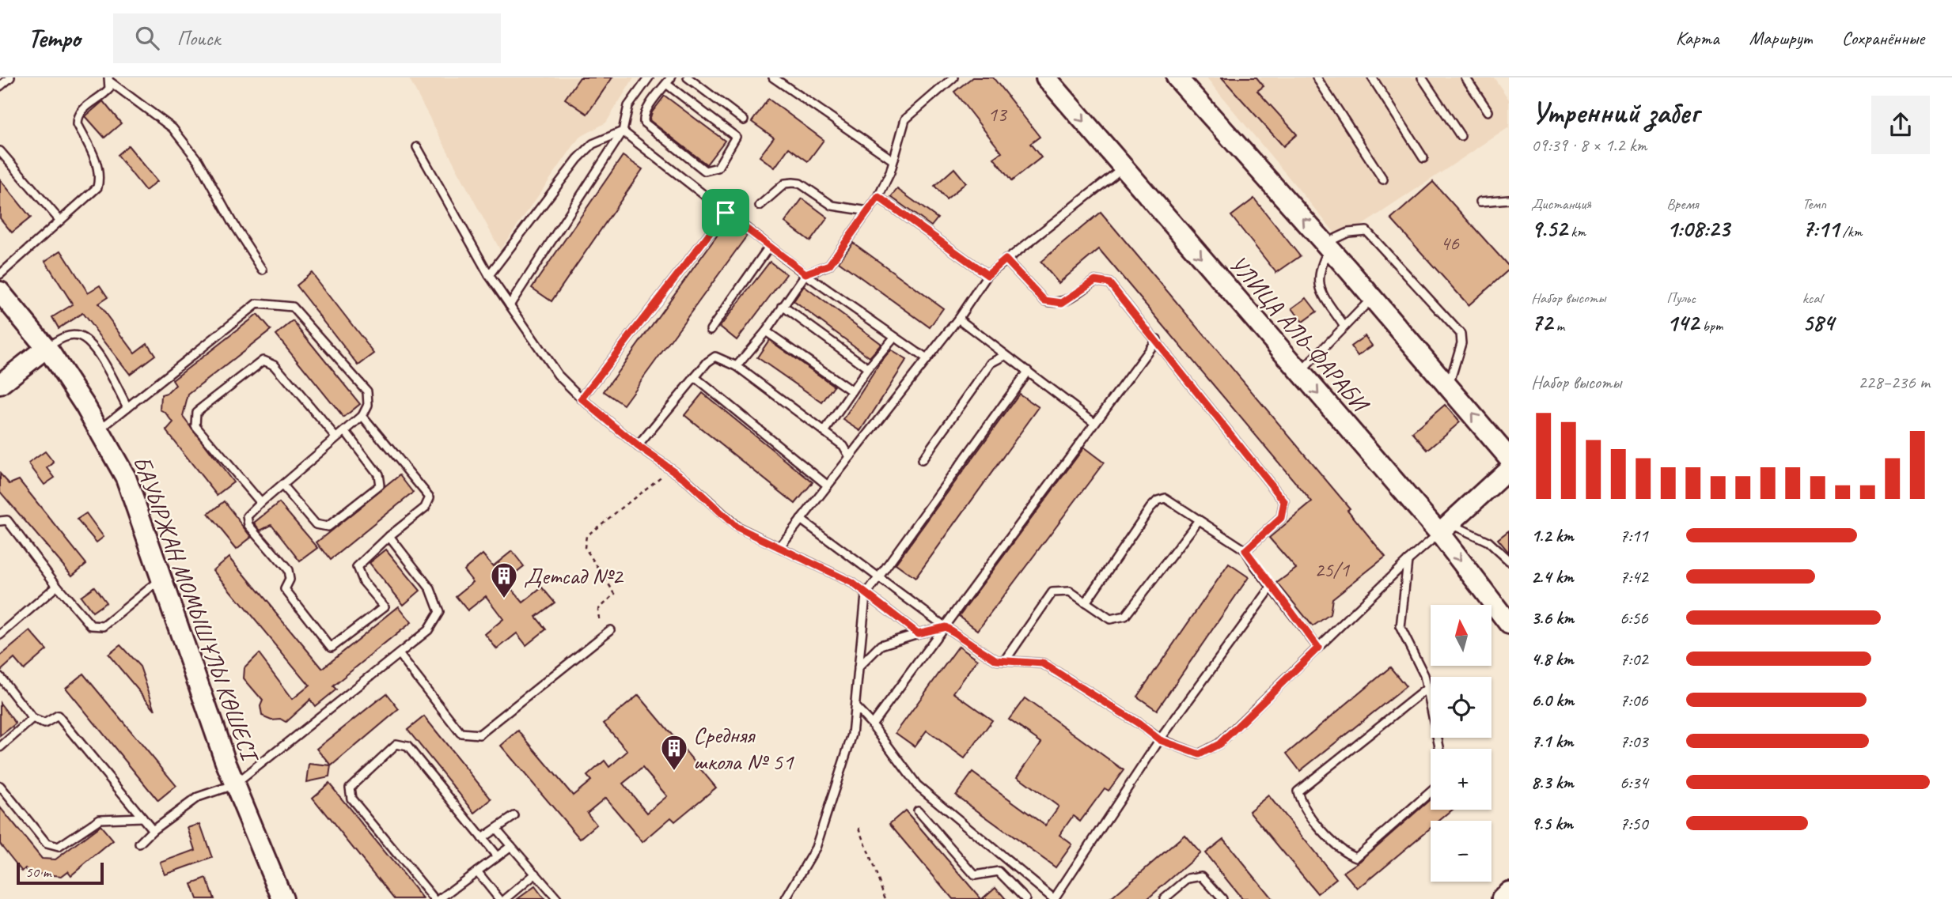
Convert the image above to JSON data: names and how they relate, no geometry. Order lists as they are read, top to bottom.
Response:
{
  "streets": {
    "main road": ["УЛИЦА АЛЬ-ФАРАБИ", "БАУЫРЖАН МОМЫШҰЛЫ КӨШЕСІ"]
  },
  "places": {
    "building": ["Детсад №2", "Средняя школа № 51"]
  },
  "house_numbers": ["13", "46", "25/1"],
  "scale_bar": "50 m",
  "north": "top",
  "page": {
    "header": "Tempo",
    "search": "Поиск",
    "nav": ["Карта", "Маршрут", "Сохранённые"],
    "heading": ["Утренний забег", "09:39 · 8 × 1.2 km"],
    "stats": [
      ["Дистанция", "9.52 km"],
      ["Время", "1:08:23"],
      ["Темп", "7:11 /km"],
      ["Набор высоты", "72 m"],
      ["Пульс", "142 bpm"],
      ["kcal", "584"]
    ],
    "chart": ["Набор высоты", "228–236 m"],
    "list": [
      {
        "name": "1.2 km",
        "note": "7:11"
      },
      {
        "name": "2.4 km",
        "note": "7:42"
      },
      {
        "name": "3.6 km",
        "note": "6:56"
      },
      {
        "name": "4.8 km",
        "note": "7:02"
      },
      {
        "name": "6.0 km",
        "note": "7:06"
      },
      {
        "name": "7.1 km",
        "note": "7:03"
      },
      {
        "name": "8.3 km",
        "note": "6:34"
      },
      {
        "name": "9.5 km",
        "note": "7:50"
      }
    ],
    "map_buttons": ["+", "−"],
    "scale": "50 m"
  }
}
